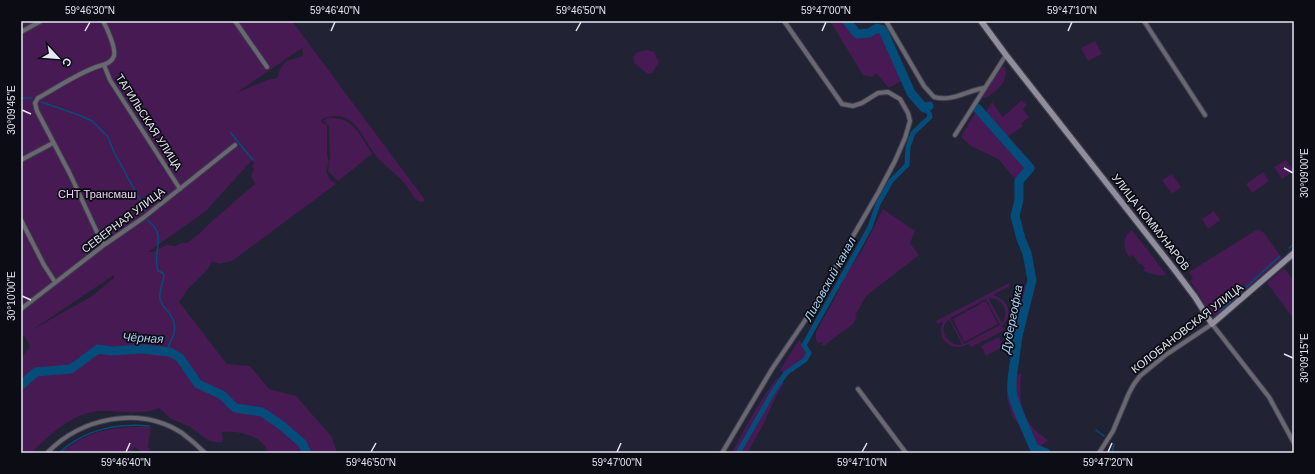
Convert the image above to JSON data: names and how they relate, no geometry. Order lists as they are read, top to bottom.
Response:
{
  "streets": {
    "street": [
      "ТАГИЛЬСКАЯ УЛИЦА",
      "СЕВЕРНАЯ УЛИЦА",
      "УЛИЦА КОММУНАРОВ",
      "КОЛОБАНОВСКАЯ УЛИЦА"
    ]
  },
  "crossings": [
    ["ТАГИЛЬСКАЯ УЛИЦА", "СЕВЕРНАЯ УЛИЦА"],
    ["УЛИЦА КОММУНАРОВ", "КОЛОБАНОВСКАЯ УЛИЦА"]
  ],
  "water": ["Лиговский канал", "Дудергофка", "Чёрная"],
  "parks": ["СНТ Трансмаш"],
  "north": "bottom right",
  "coordinates": [
    "59°46'30\"N",
    "59°46'40\"N",
    "59°46'50\"N",
    "59°47'00\"N",
    "59°47'10\"N",
    "30°09'45\"E",
    "30°09'00\"E",
    "30°10'00\"E",
    "30°09'15\"E",
    "59°47'20\"N"
  ]
}
